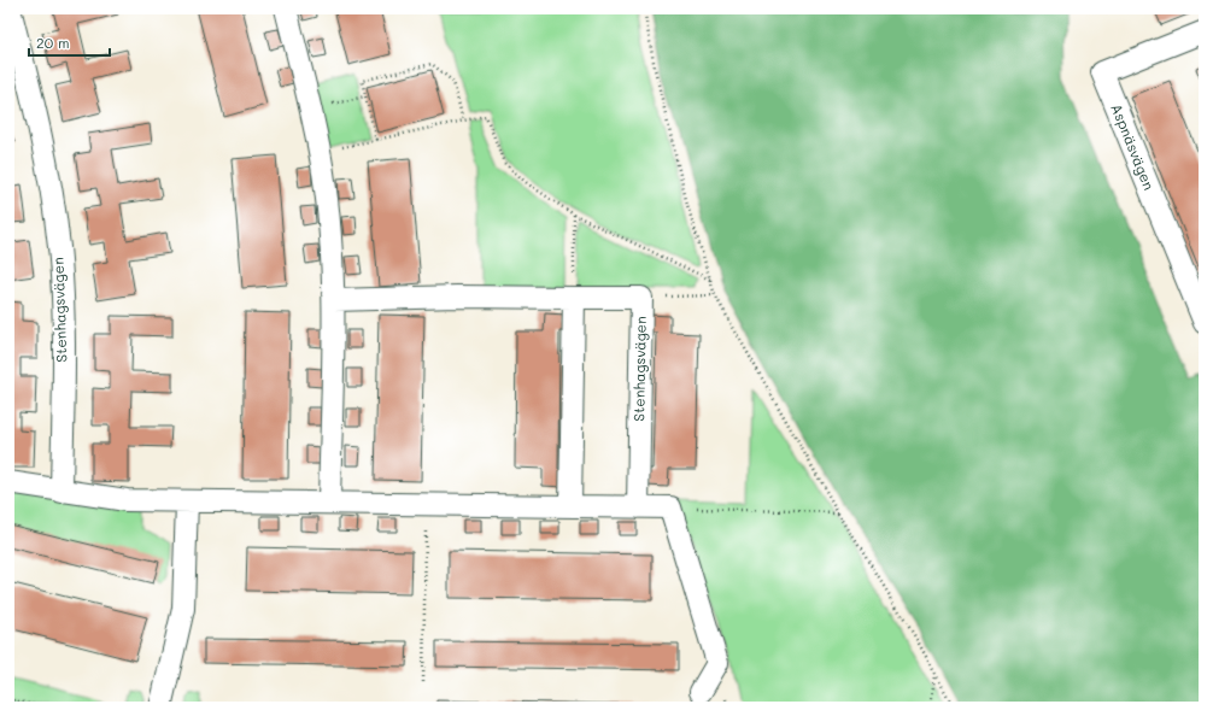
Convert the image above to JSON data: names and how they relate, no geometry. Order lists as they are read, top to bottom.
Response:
{
  "streets": {
    "street": ["Aspnäsvägen", "Stenhagsvägen"]
  },
  "scale_bar": "20 m"
}
